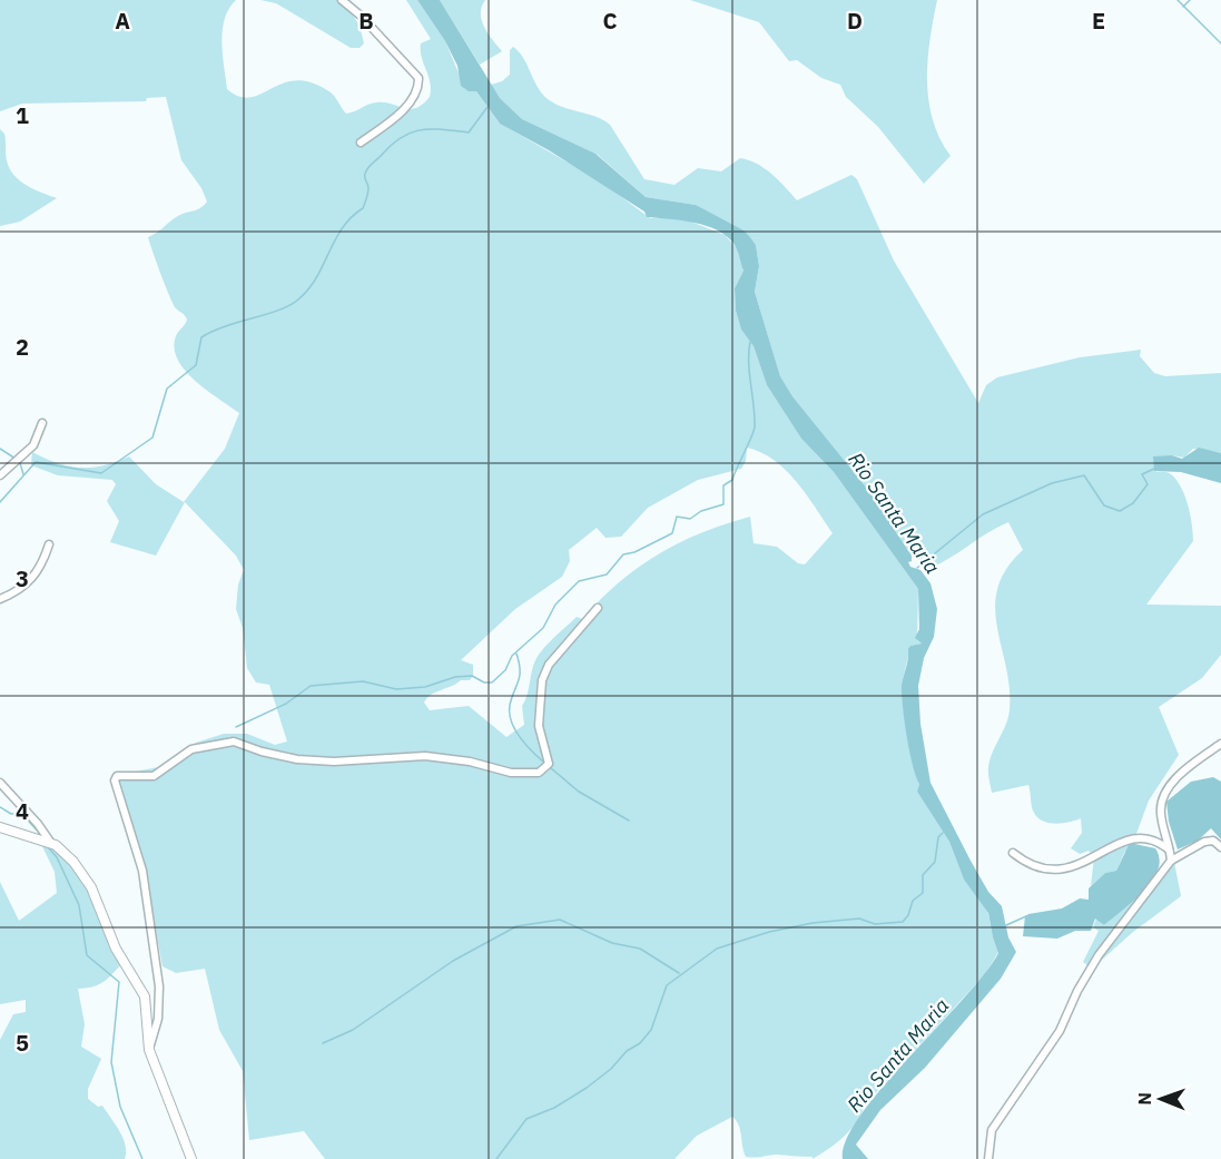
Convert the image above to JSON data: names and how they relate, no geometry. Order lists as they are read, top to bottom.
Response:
{
  "water": ["Rio Santa Maria"],
  "north": "left",
  "grid": {
    "columns": [
      "A",
      "B",
      "C",
      "D",
      "E"
    ],
    "rows": [
      "1",
      "2",
      "3",
      "4",
      "5"
    ]
  }
}
